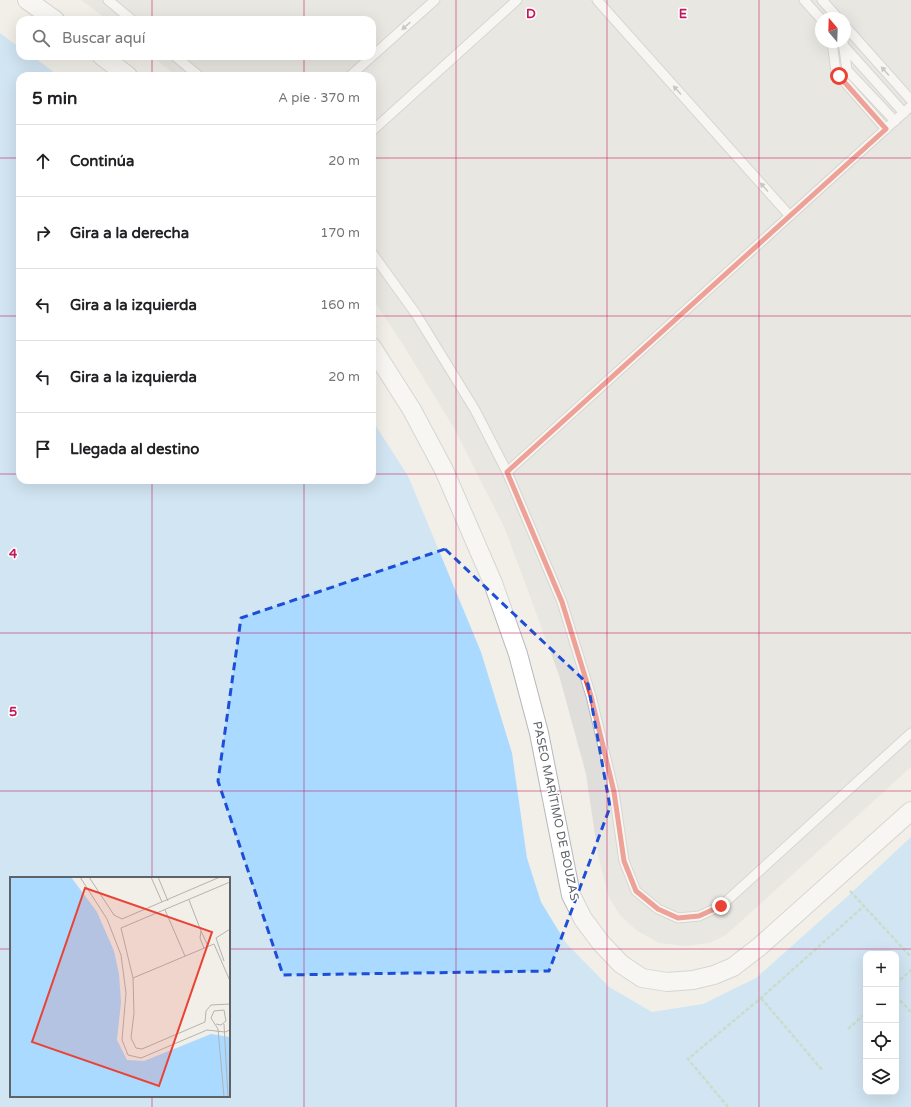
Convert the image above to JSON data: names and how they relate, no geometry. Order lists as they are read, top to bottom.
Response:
{
  "streets": {
    "street": ["PASEO MARÍTIMO DE BOUZAS"]
  },
  "north": "top",
  "page": {
    "search": "Buscar aquí",
    "heading": ["5 min", "A pie · 370 m"],
    "list": [
      ["Continúa", "20 m"],
      ["Gira a la derecha", "170 m"],
      ["Gira a la izquierda", "160 m"],
      ["Gira a la izquierda", "20 m"],
      "Llegada al destino"
    ],
    "map_buttons": ["+", "−"]
  },
  "grid": {
    "columns": ["D", "E"],
    "rows": ["4", "5"]
  }
}
